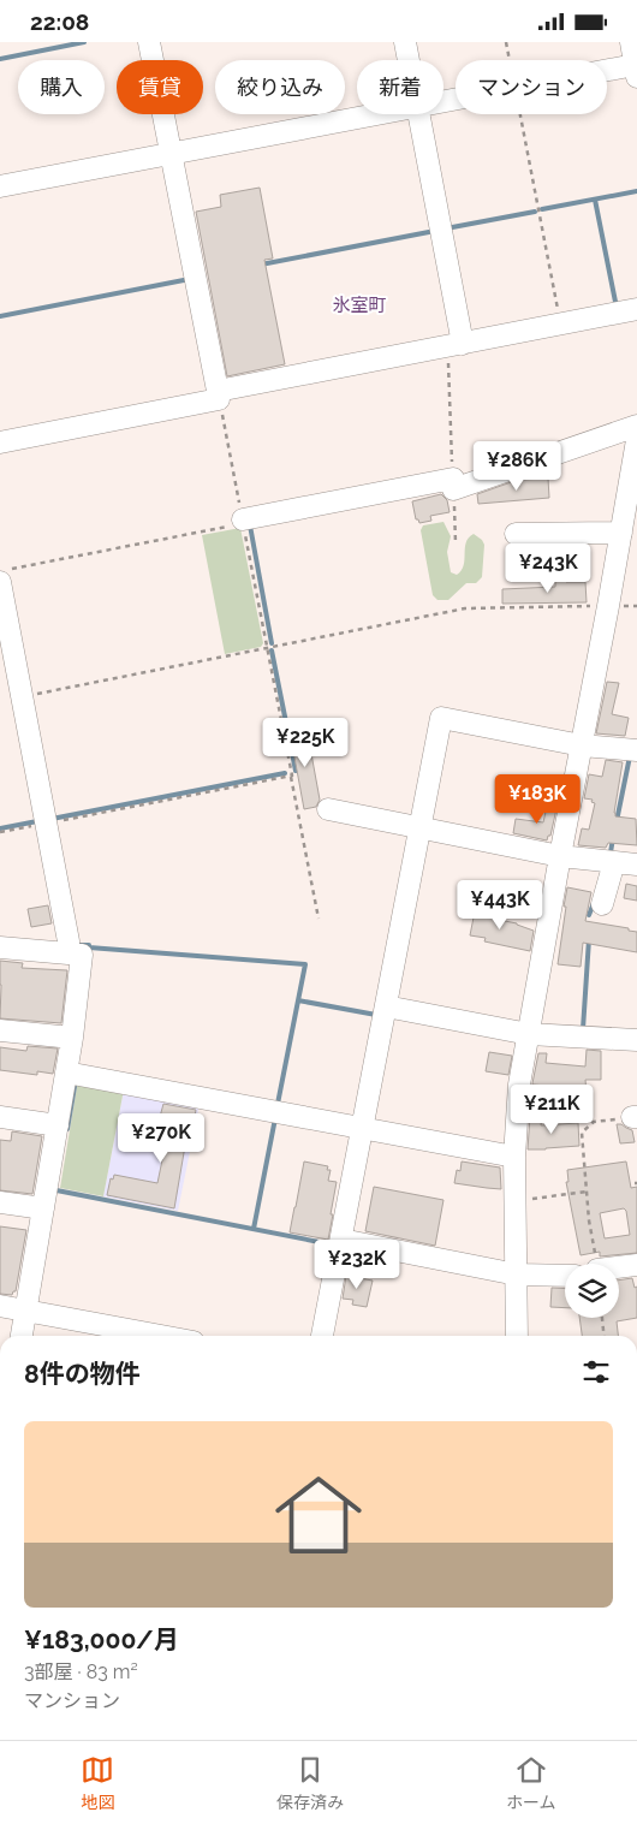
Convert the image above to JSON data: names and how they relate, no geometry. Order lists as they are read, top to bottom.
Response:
{
  "districts": ["氷室町"],
  "page": {
    "status": "22:08",
    "chip": [
      "購入",
      "賃貸",
      "絞り込み",
      "新着",
      "マンション"
    ],
    "price": [
      "¥286K",
      "¥243K",
      "¥225K",
      "¥183K",
      "¥443K",
      "¥211K",
      "¥270K",
      "¥232K"
    ],
    "heading": "8件の物件",
    "list": [
      {
        "name": "¥183,000/月",
        "note": "3部屋 · 83 m² · マンション"
      }
    ],
    "tabs": ["地図", "保存済み", "ホーム"]
  }
}
